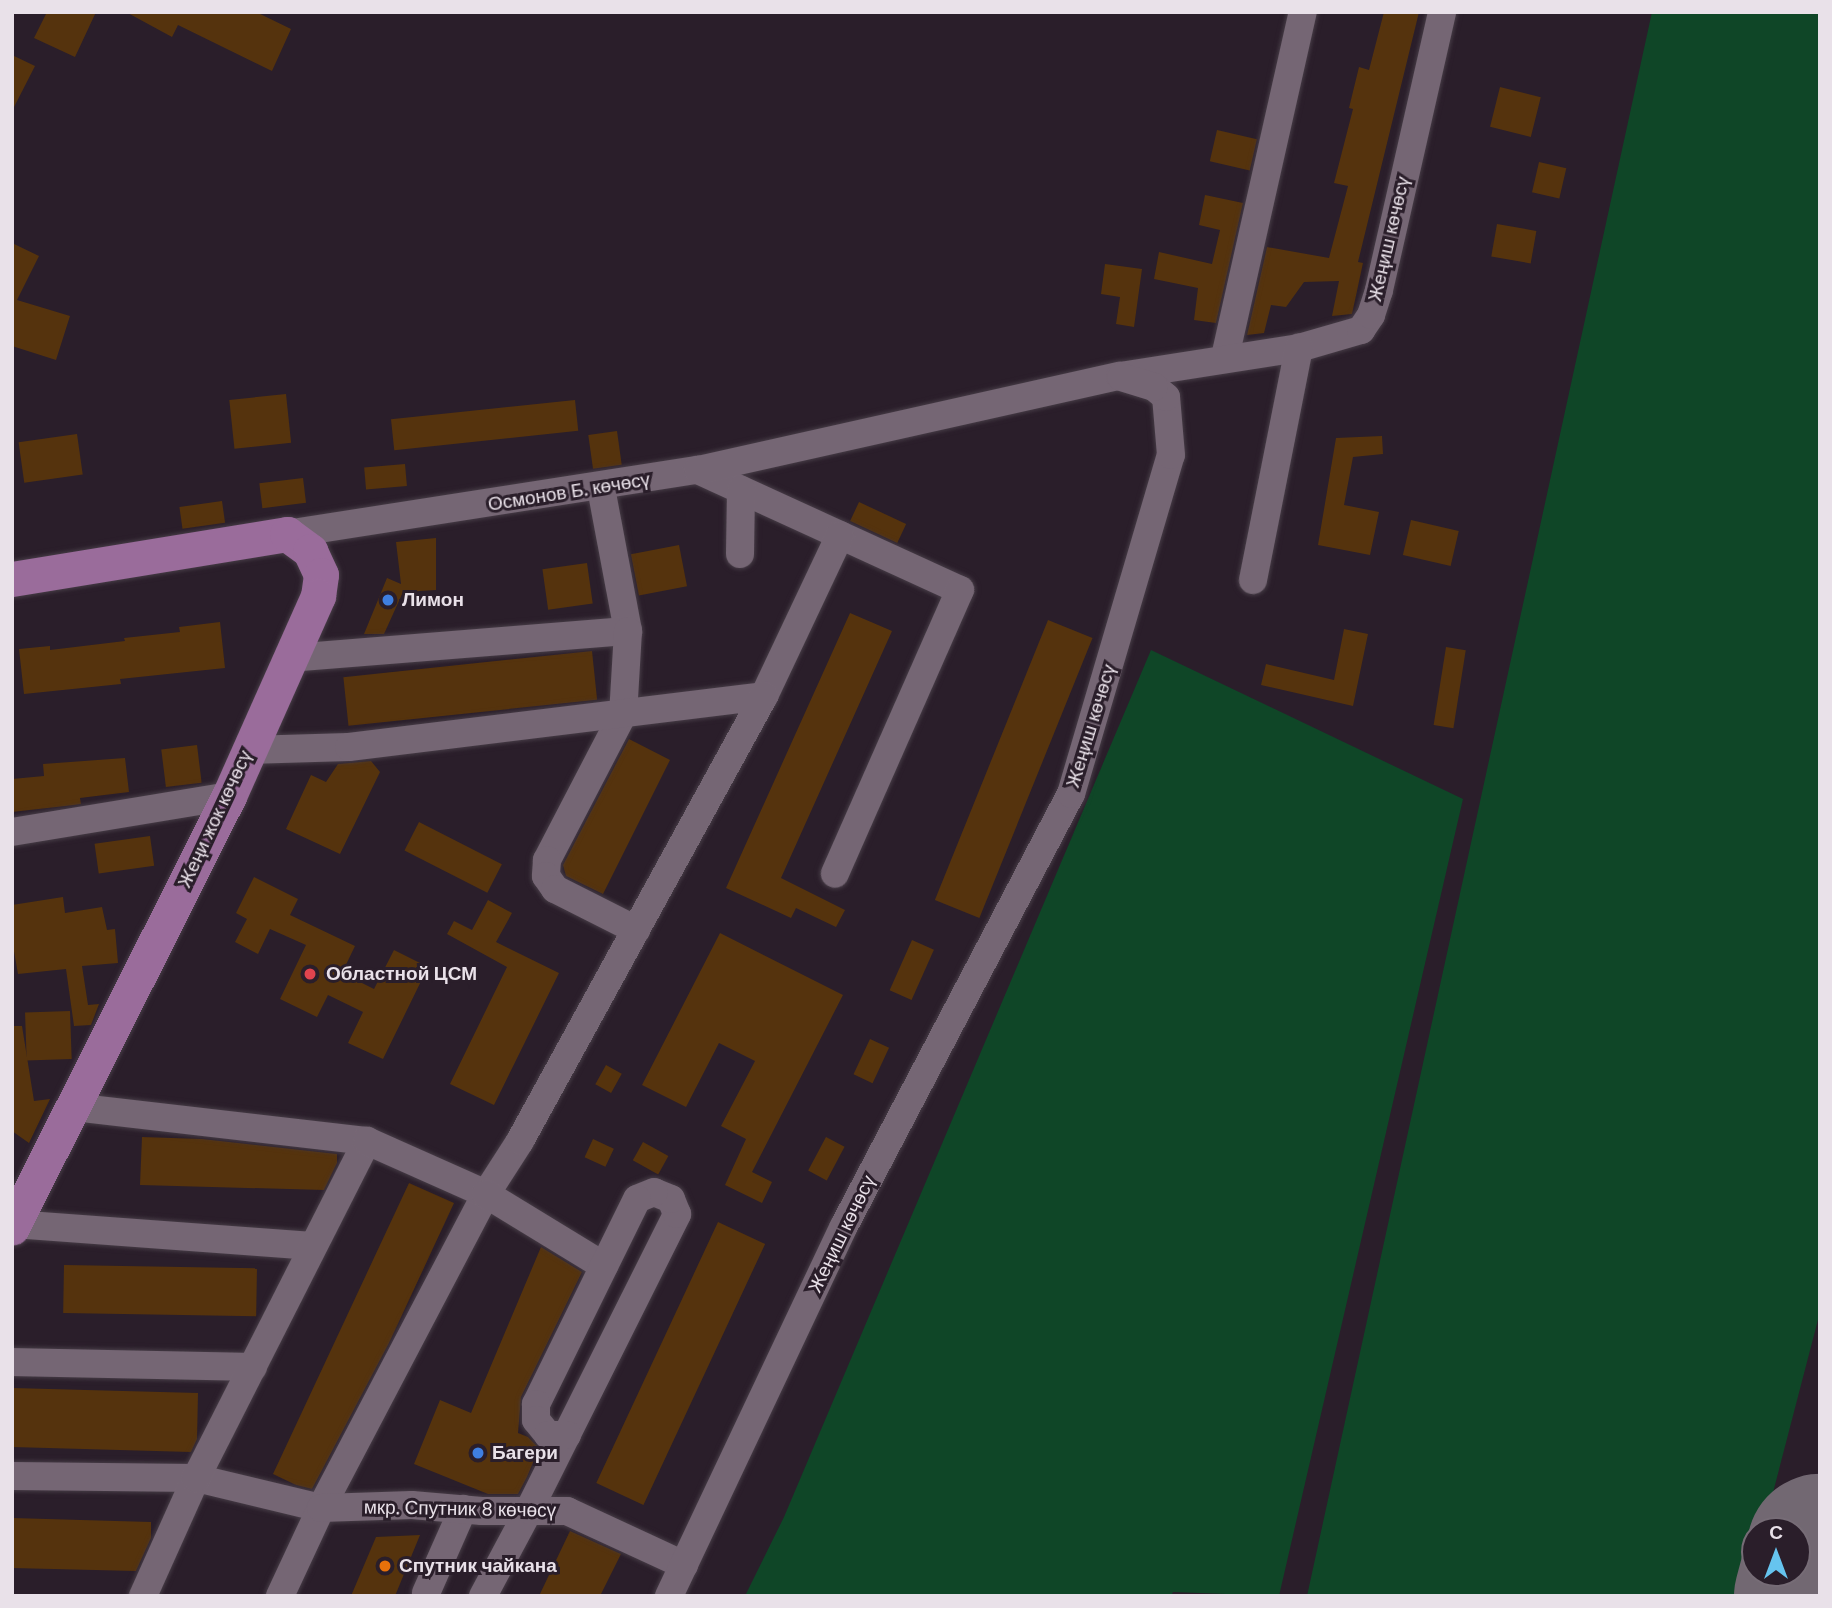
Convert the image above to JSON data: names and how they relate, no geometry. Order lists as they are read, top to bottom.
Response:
{
  "streets": {
    "main road": ["Осмонов Б. көчөсү", "Жеңи жок көчөсү"],
    "street": ["Жеңиш көчөсү", "мкр. Спутник 8 көчөсү"]
  },
  "crossings": [
    ["Жеңиш көчөсү", "Осмонов Б. көчөсү"],
    ["Жеңиш көчөсү", "мкр. Спутник 8 көчөсү"],
    ["Осмонов Б. көчөсү", "Жеңи жок көчөсү"]
  ],
  "places": [
    "Лимон",
    "Областной ЦСМ",
    "Багери",
    "Спутник чайкана"
  ],
  "north": "top"
}
